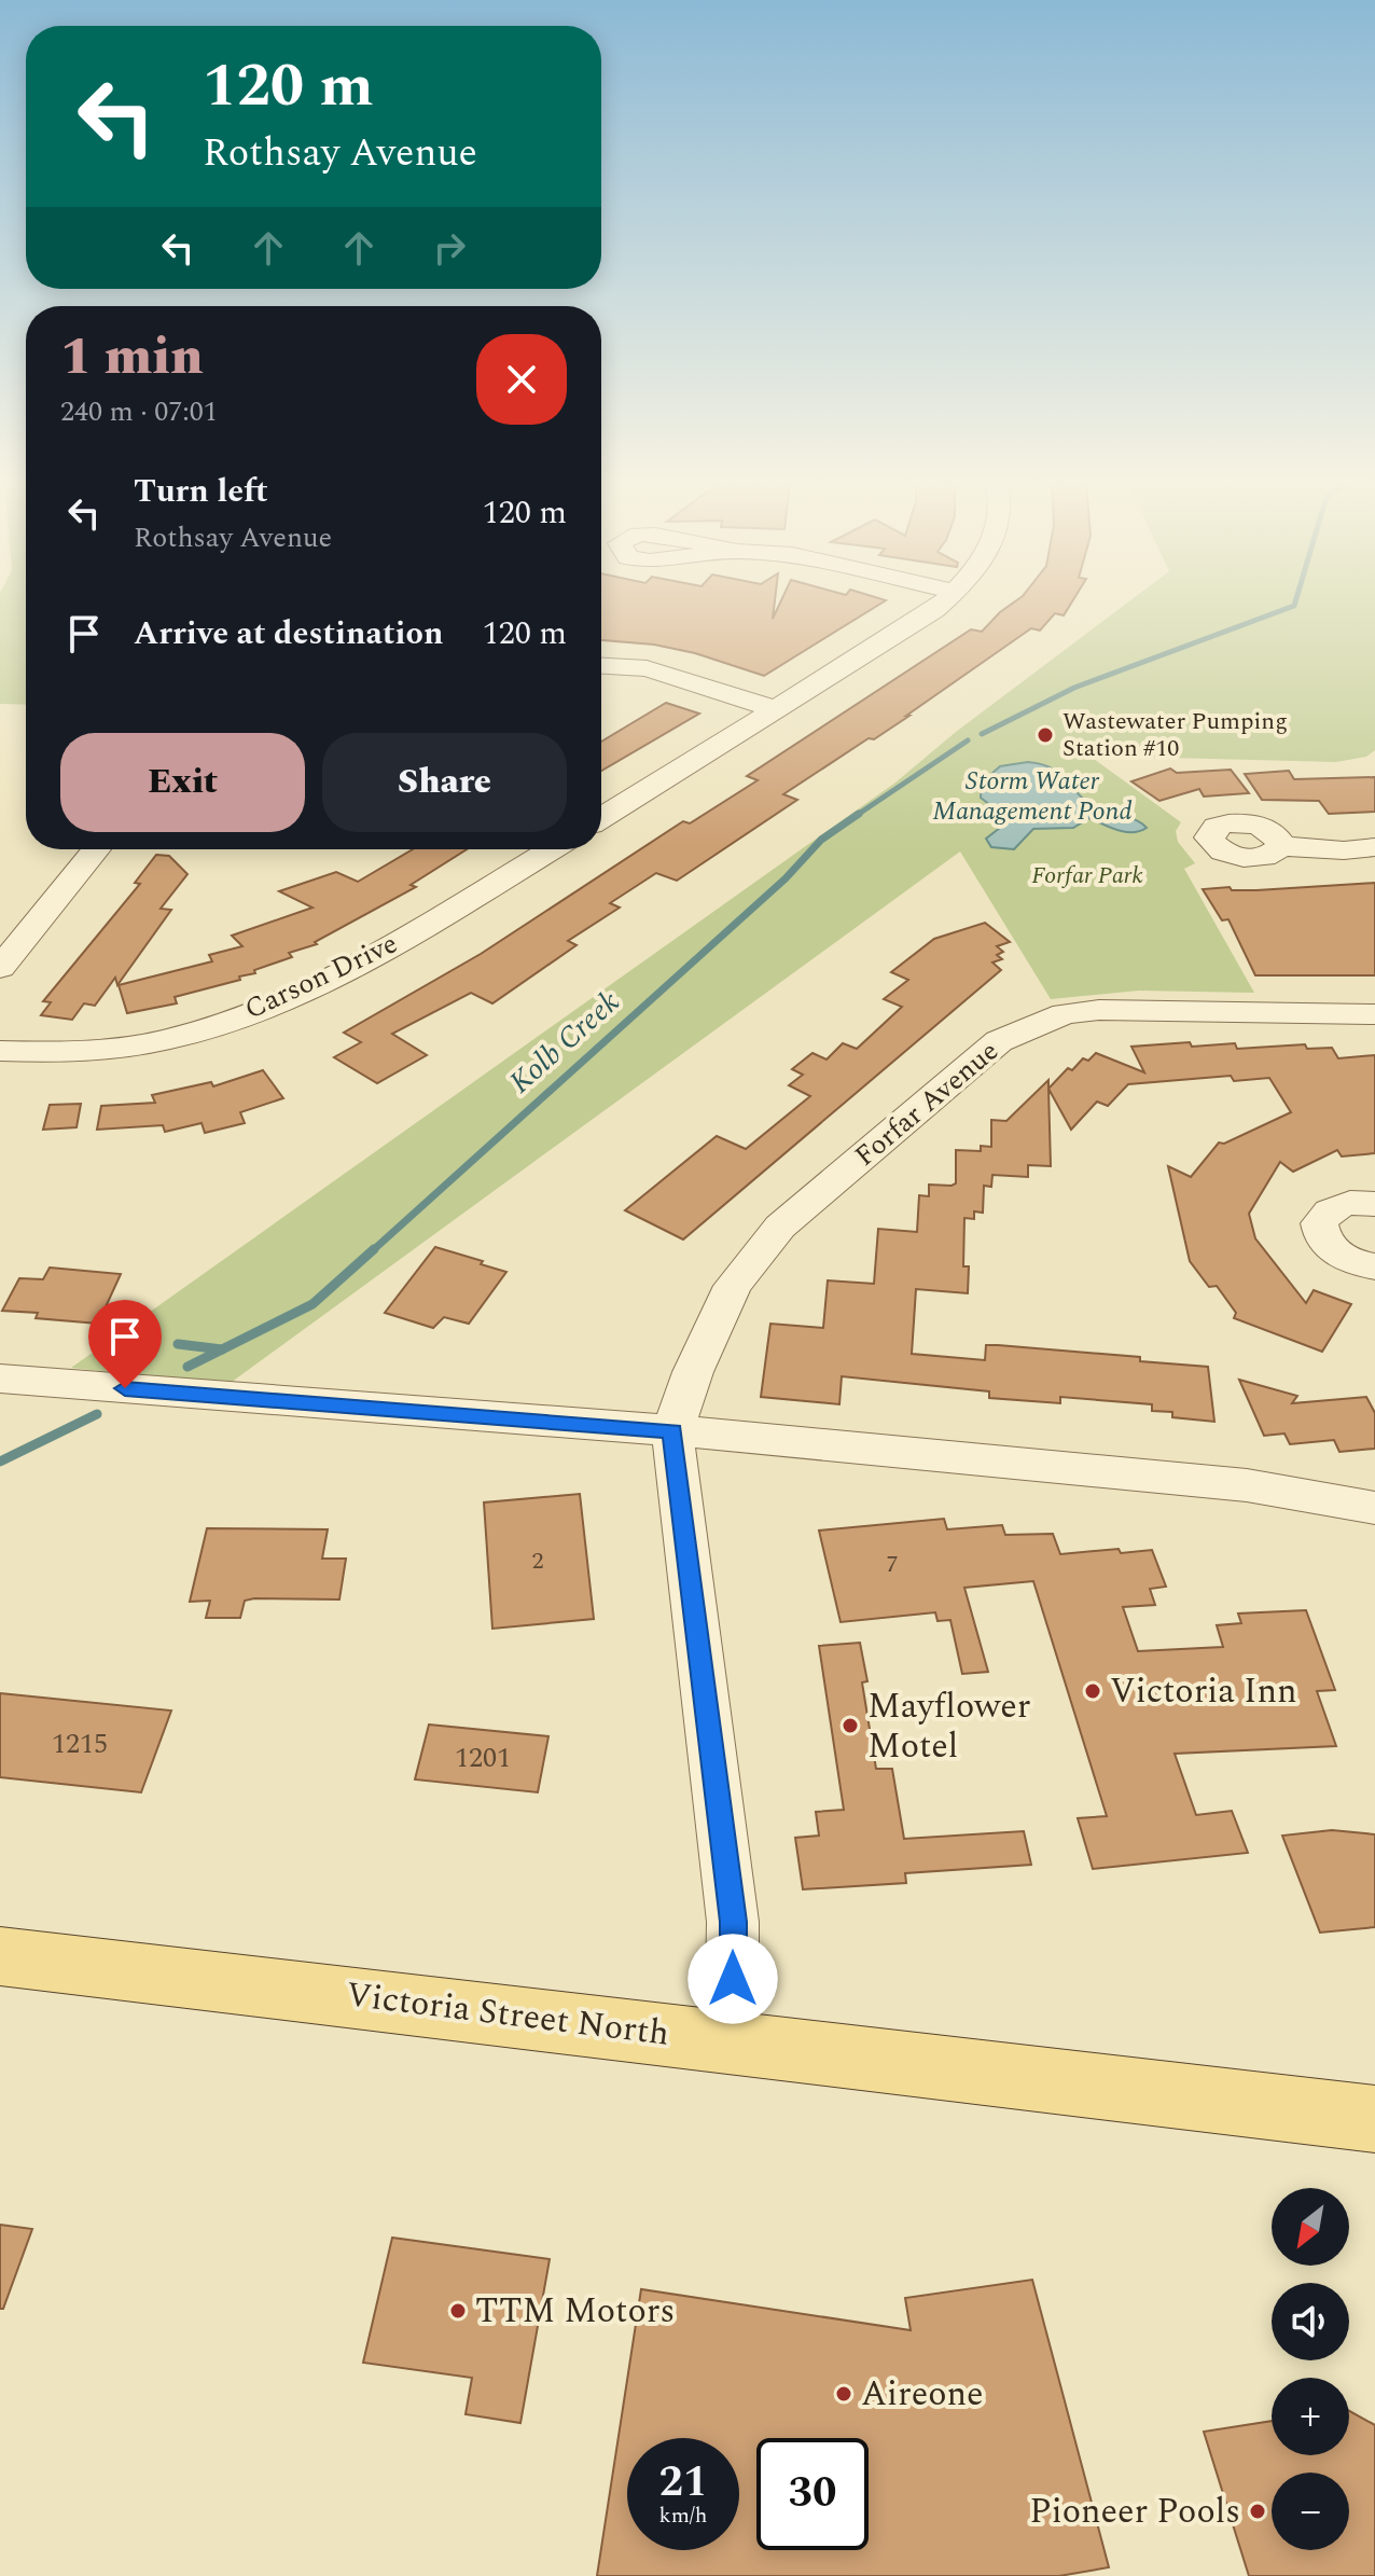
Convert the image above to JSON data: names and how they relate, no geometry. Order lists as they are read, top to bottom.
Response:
{
  "streets": {
    "main road": ["Victoria Street North"],
    "street": ["Carson Drive", "Forfar Avenue"]
  },
  "crossings": [
    ["Forfar Avenue", "Victoria Street North"]
  ],
  "water": ["Storm Water Management Pond", "Kolb Creek"],
  "parks": ["Forfar Park"],
  "places": [
    "Wastewater Pumping Station #10",
    "Victoria Inn",
    "Mayflower Motel",
    "TTM Motors",
    "Aireone",
    "Pioneer Pools"
  ],
  "house_numbers": [
    "2",
    "7",
    "1215",
    "1201"
  ],
  "north": "bottom left",
  "page": {
    "turn": ["120 m", "Rothsay Avenue"],
    "heading": ["1 min", "240 m · 07:01"],
    "list": [
      {
        "name": "Turn left",
        "note": "Rothsay Avenue",
        "value": "120 m"
      },
      {
        "name": "Arrive at destination",
        "value": "120 m"
      }
    ],
    "buttons": ["Exit", "Share"],
    "map_buttons": ["+", "−"],
    "speed": "21 km/h",
    "limit": "30"
  }
}
